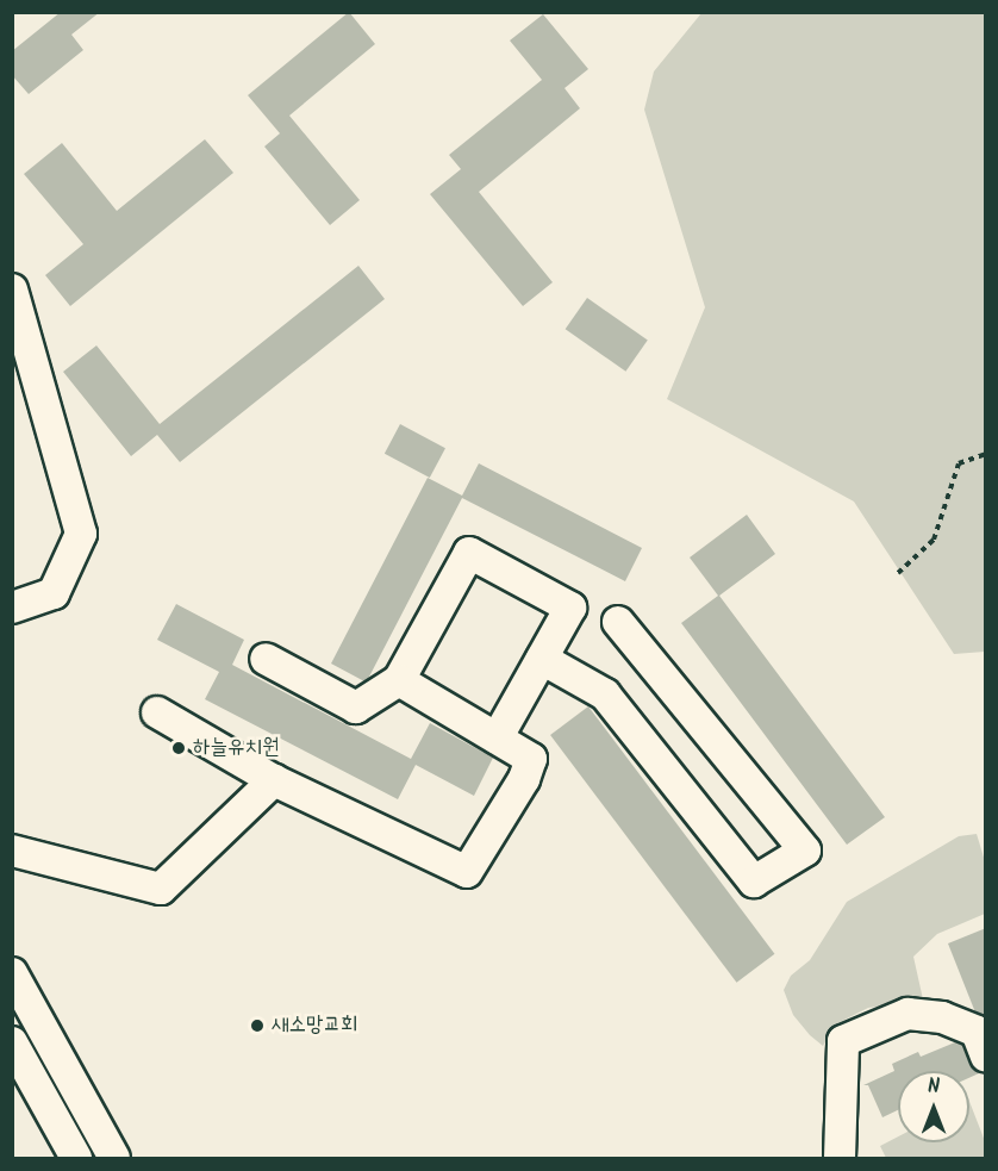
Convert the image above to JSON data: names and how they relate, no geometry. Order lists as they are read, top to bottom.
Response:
{
  "places": ["하늘유치원", "새소망교회"],
  "north": "top"
}
